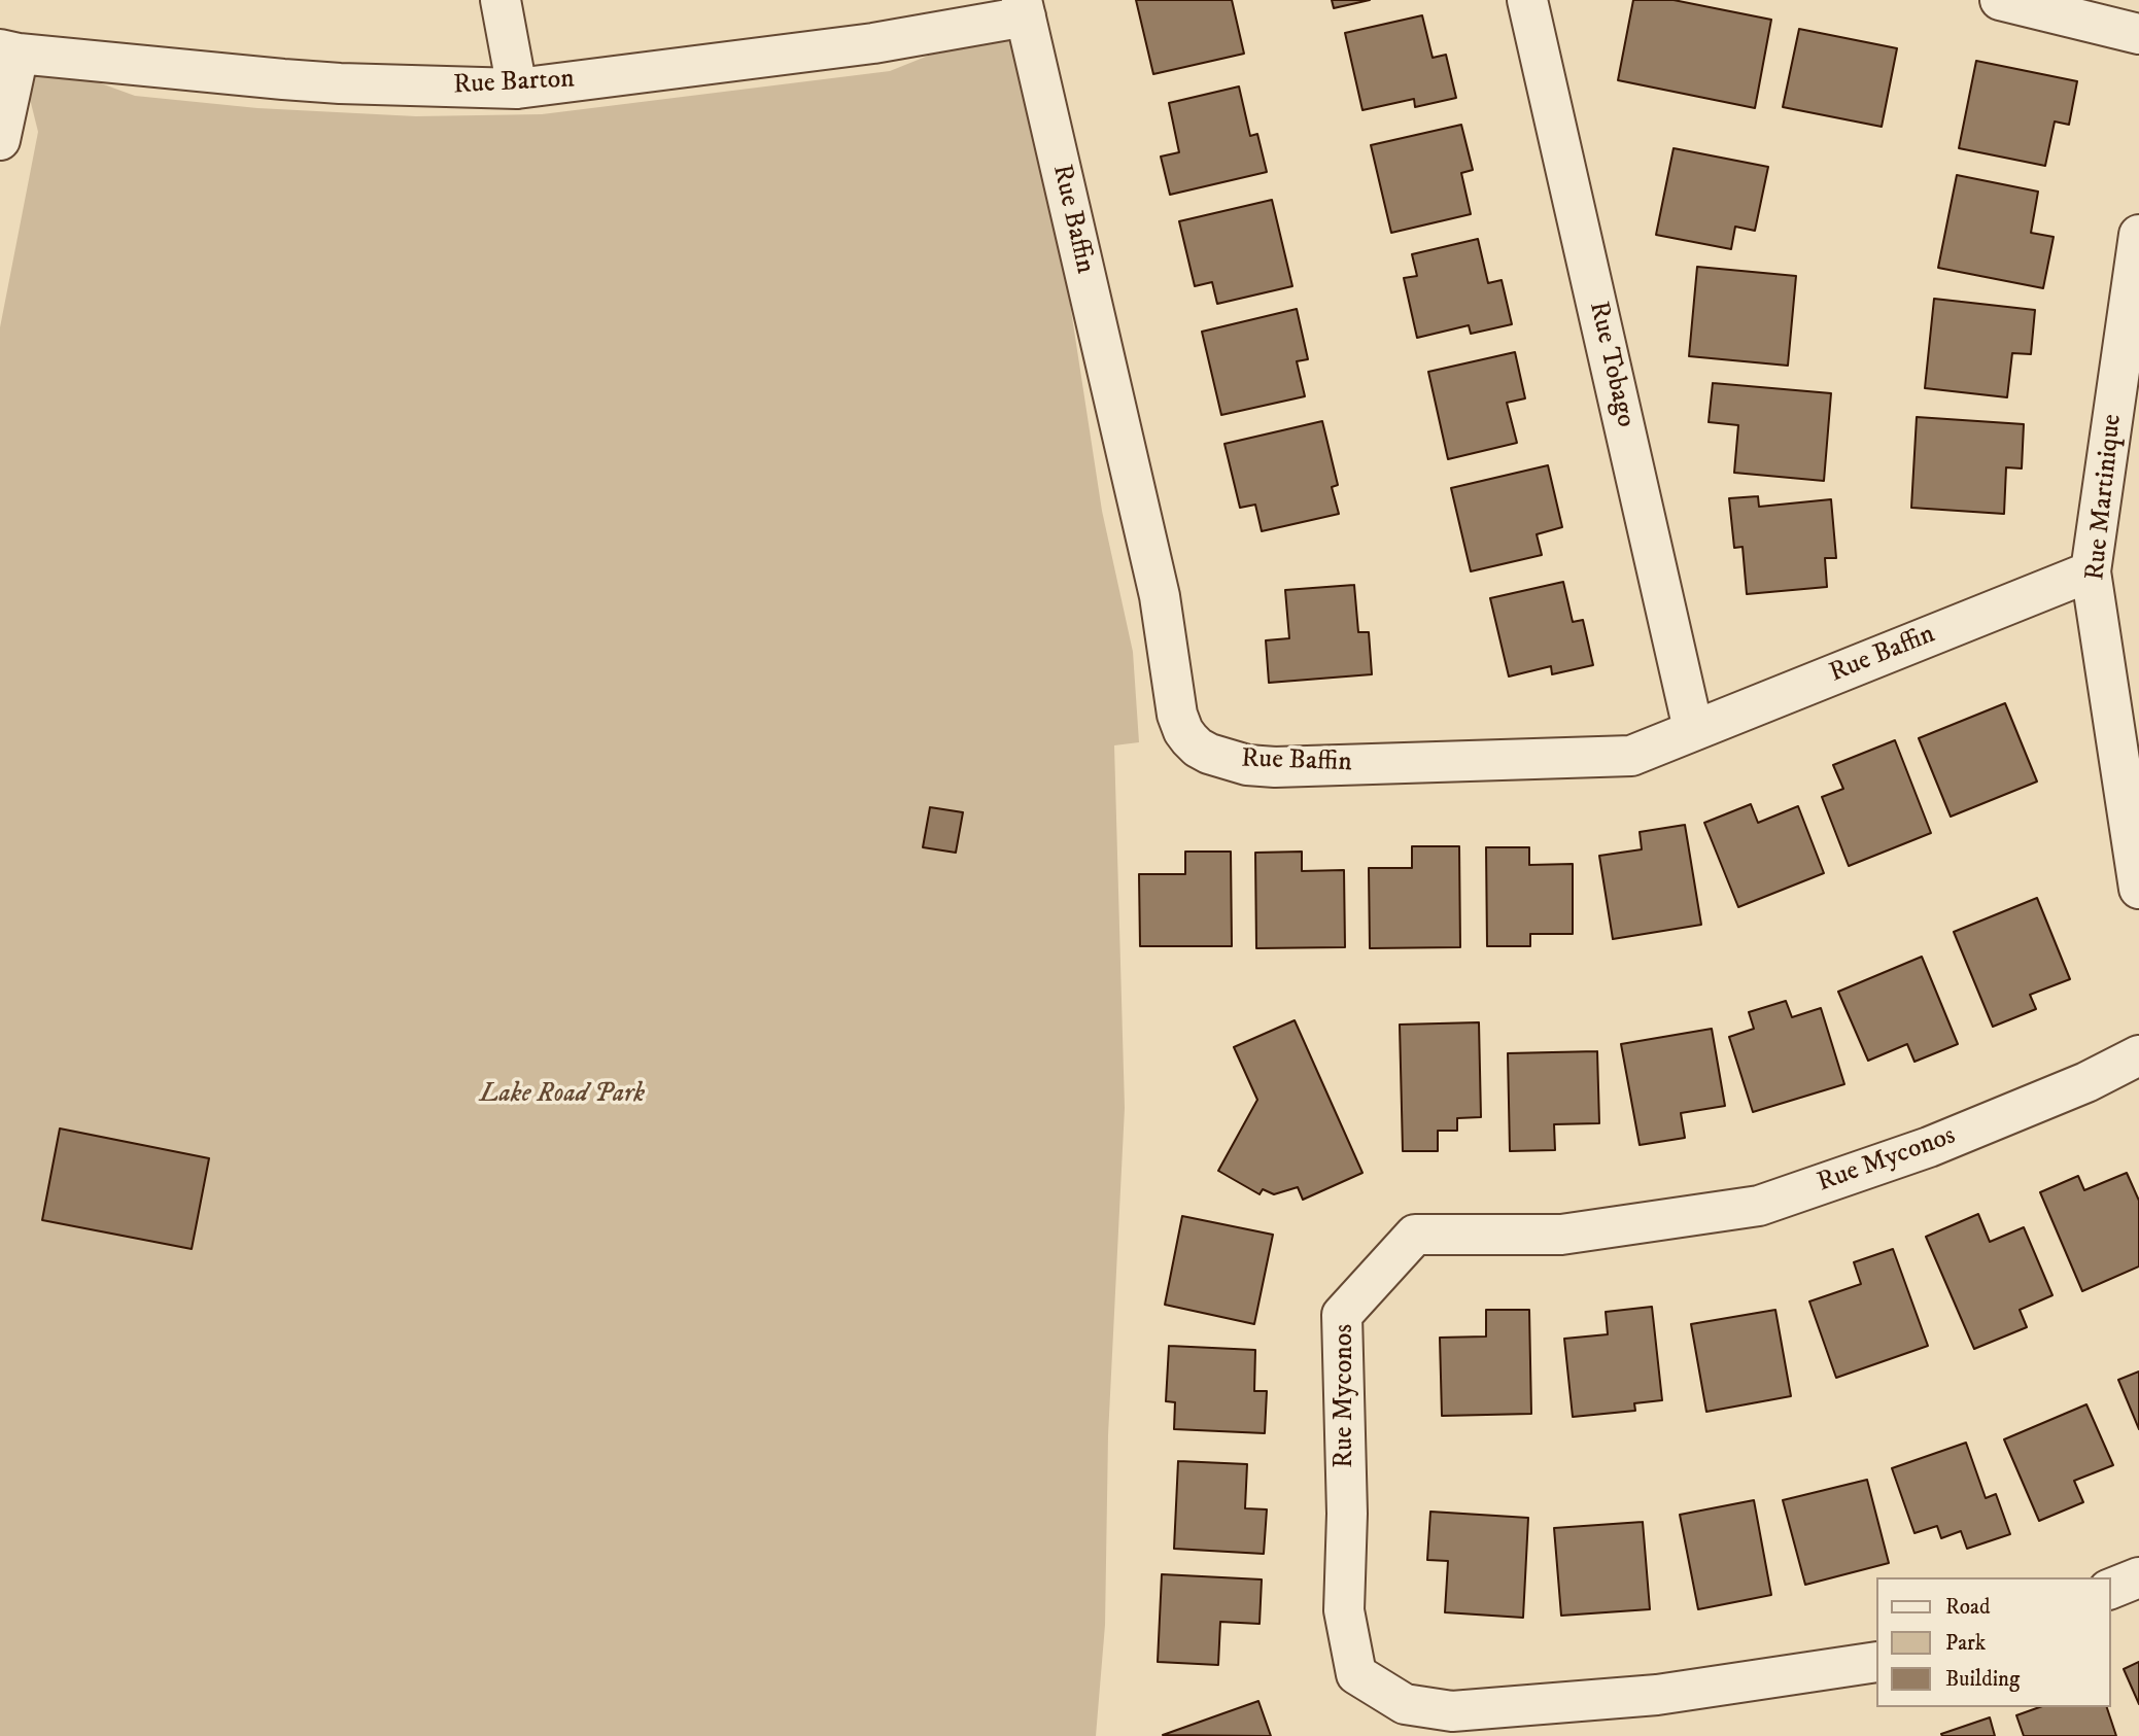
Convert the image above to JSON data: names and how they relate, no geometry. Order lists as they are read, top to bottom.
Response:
{
  "streets": {
    "street": [
      "Rue Barton",
      "Rue Baffin",
      "Rue Tobago",
      "Rue Martinique",
      "Rue Myconos"
    ]
  },
  "crossings": [
    ["Rue Barton", "Rue Baffin"],
    ["Rue Baffin", "Rue Tobago"],
    ["Rue Baffin", "Rue Martinique"]
  ],
  "parks": ["Lake Road Park"],
  "legend": ["Road", "Park", "Building"]
}
